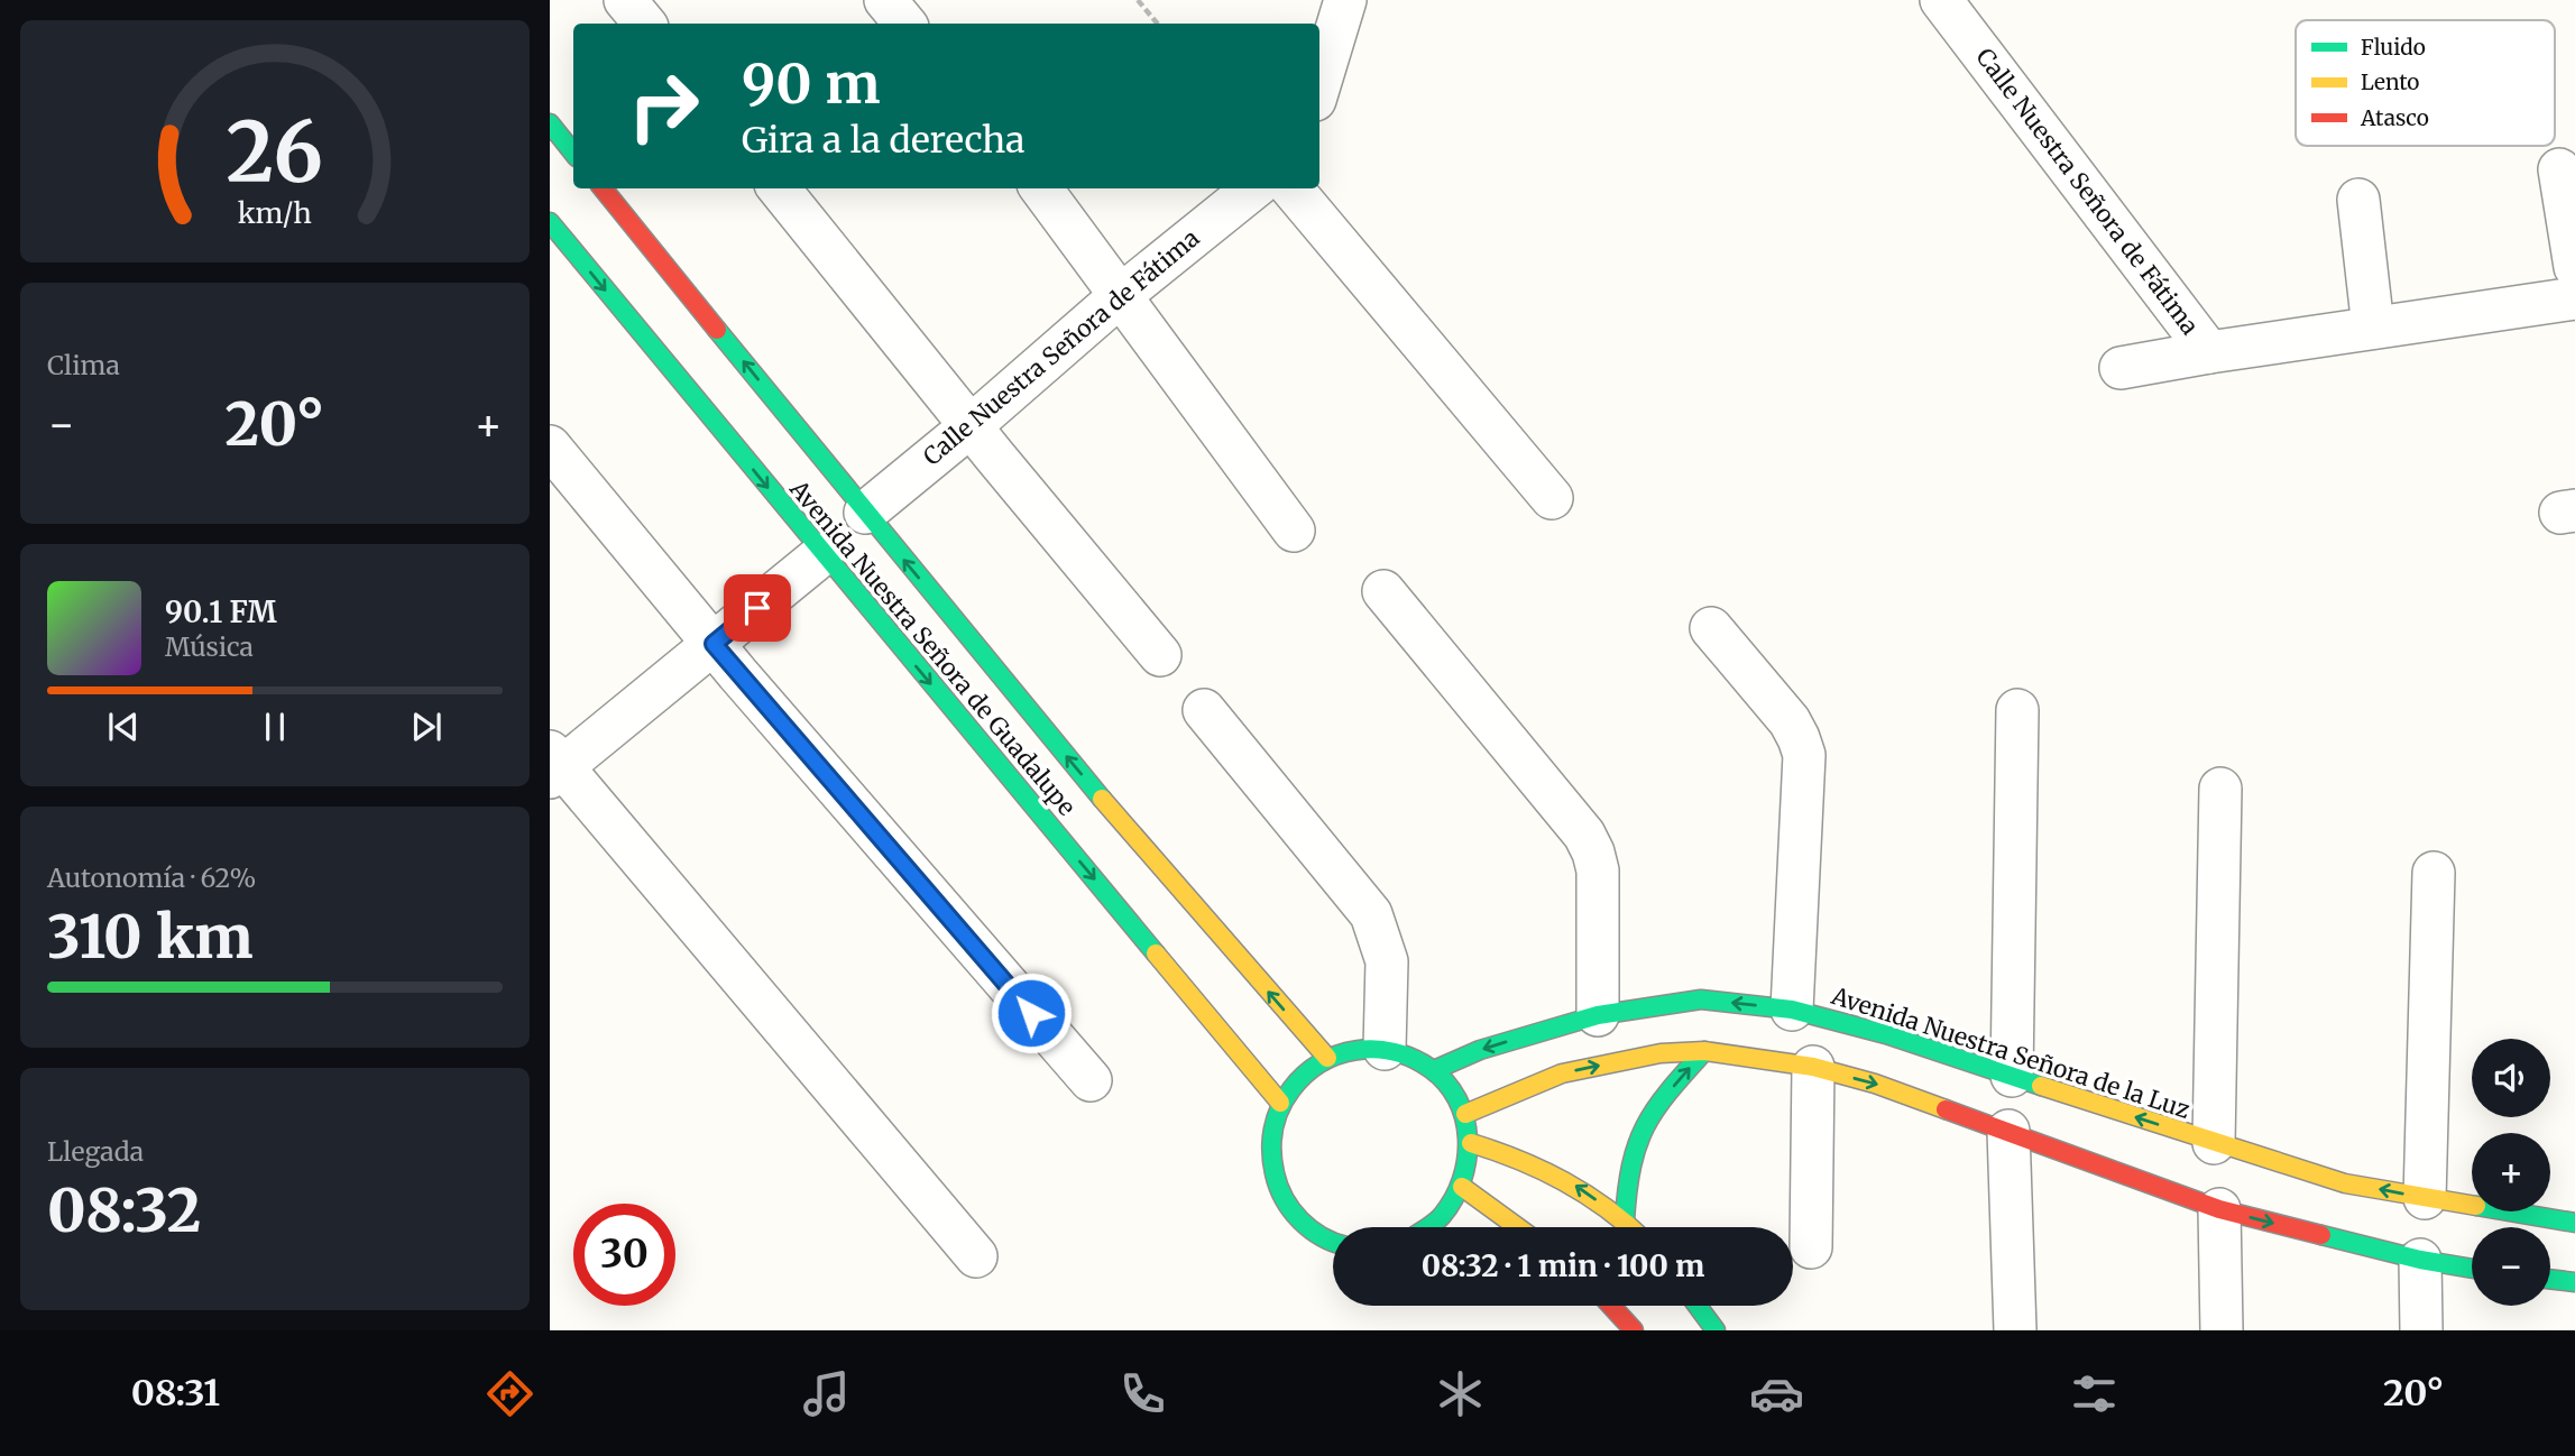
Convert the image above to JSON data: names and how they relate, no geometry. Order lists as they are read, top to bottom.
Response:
{
  "streets": {
    "street": ["Calle Nuestra Señora de Fátima", "Avenida Nuestra Señora de Guadalupe", "Avenida Nuestra Señora de la Luz"]
  },
  "crossings": [
    ["Calle Nuestra Señora de Fátima", "Avenida Nuestra Señora de Guadalupe"]
  ],
  "legend": ["Fluido", "Lento", "Atasco"],
  "page": {
    "turn": ["90 m", "Gira a la derecha"],
    "tile": [
      "Clima",
      ["Autonomía · 62%", "310 km"],
      ["Llegada", "08:32"]
    ],
    "heat": ["−", "20°", "+"],
    "song": ["90.1 FM", "Música"],
    "map_buttons": ["+", "−"],
    "limit": "30",
    "trip": "08:32 · 1 min · 100 m",
    "tabs": ["08:31", "20°"],
    "gauge": ["26", "km/h"]
  }
}
